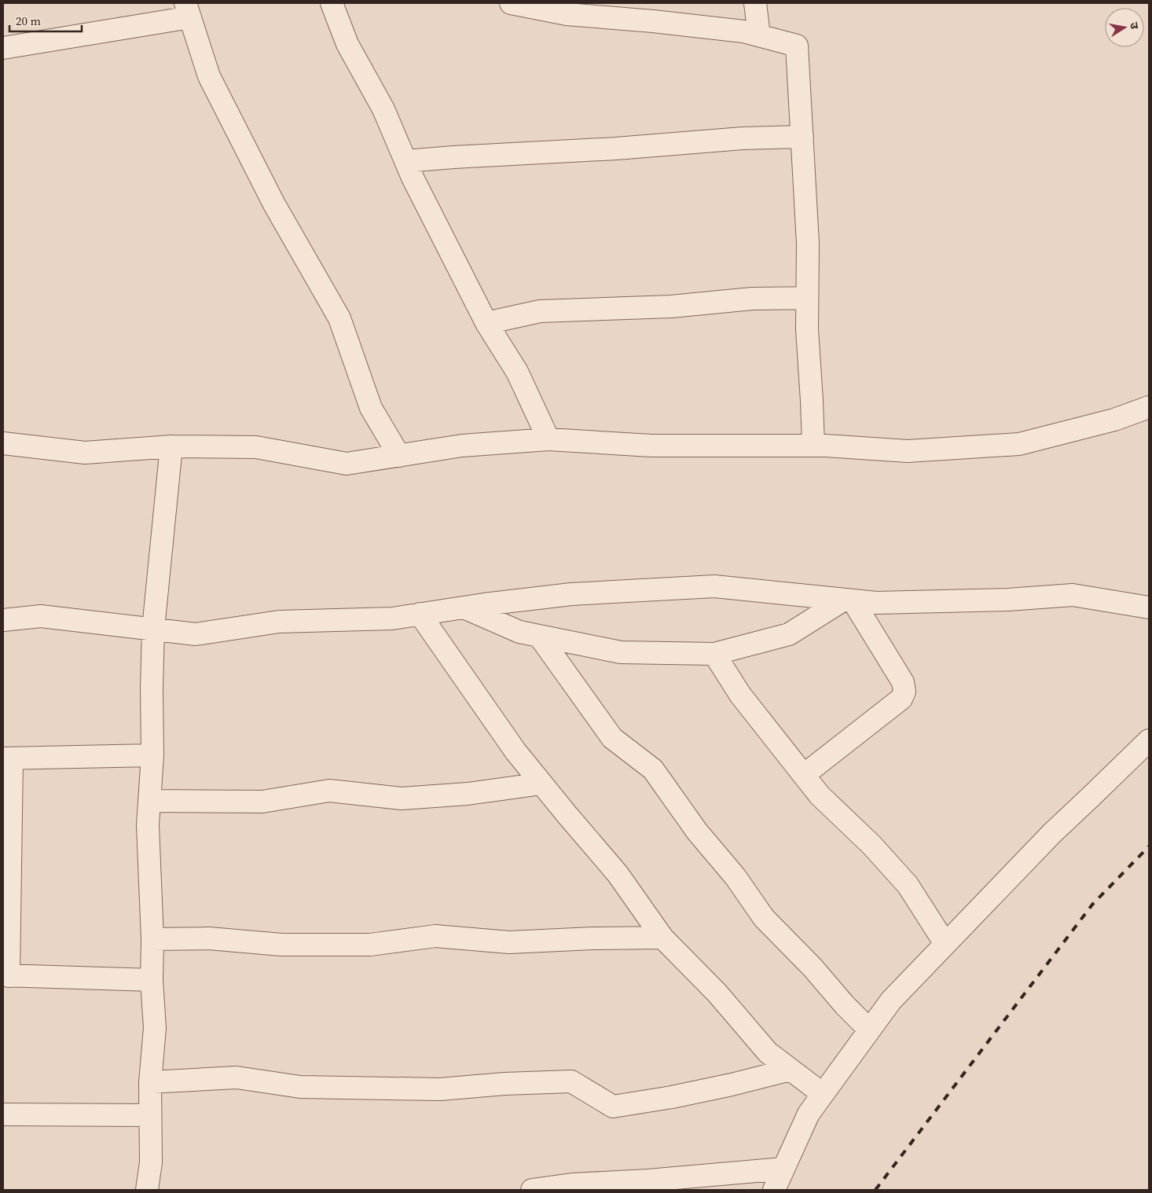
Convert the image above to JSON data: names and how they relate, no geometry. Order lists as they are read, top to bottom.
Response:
{
  "scale_bar": "20 m",
  "north": "right"
}
